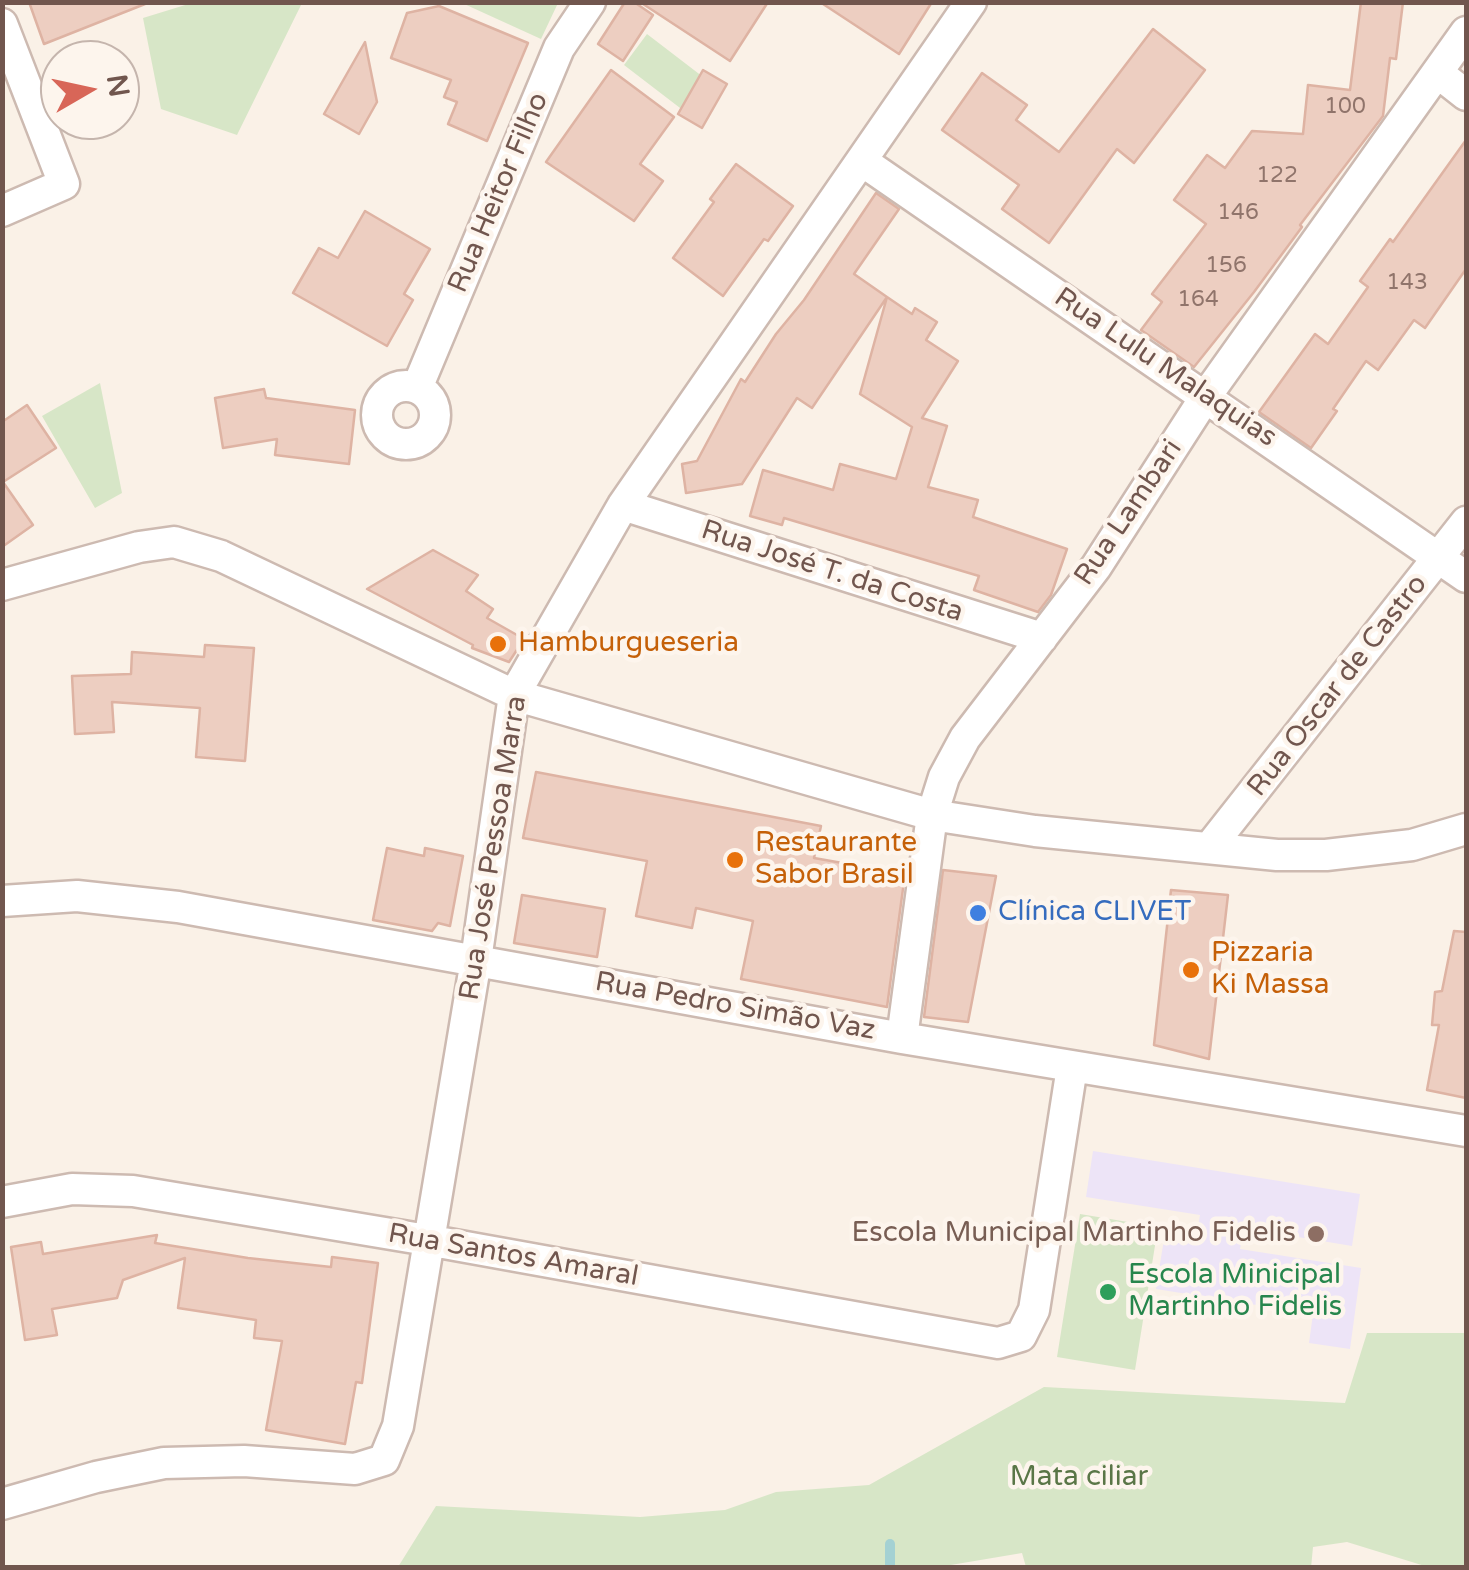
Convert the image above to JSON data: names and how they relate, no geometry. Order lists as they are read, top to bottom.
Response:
{
  "streets": {
    "street": [
      "Rua Heitor Filho",
      "Rua Lulu Malaquias",
      "Rua Lambari",
      "Rua José T. da Costa",
      "Rua Oscar de Castro",
      "Rua José Pessoa Marra",
      "Rua Pedro Simão Vaz",
      "Rua Santos Amaral"
    ]
  },
  "crossings": [
    ["Rua Lulu Malaquias", "Rua Lambari"],
    ["Rua Lulu Malaquias", "Rua Oscar de Castro"],
    ["Rua Lulu Malaquias", "Rua José Pessoa Marra"],
    ["Rua Lambari", "Rua José T. da Costa"],
    ["Rua Lambari", "Rua Pedro Simão Vaz"],
    ["Rua José T. da Costa", "Rua José Pessoa Marra"],
    ["Rua José Pessoa Marra", "Rua Pedro Simão Vaz"],
    ["Rua José Pessoa Marra", "Rua Santos Amaral"],
    ["Rua Pedro Simão Vaz", "Rua Santos Amaral"]
  ],
  "parks": ["Mata ciliar"],
  "places": [
    "Hamburgueseria",
    "Restaurante Sabor Brasil",
    "Clínica CLIVET",
    "Pizzaria Ki Massa",
    "Escola Municipal Martinho Fidelis",
    "Escola Minicipal Martinho Fidelis"
  ],
  "house_numbers": [
    "100",
    "122",
    "146",
    "156",
    "143",
    "164"
  ],
  "north": "right"
}
